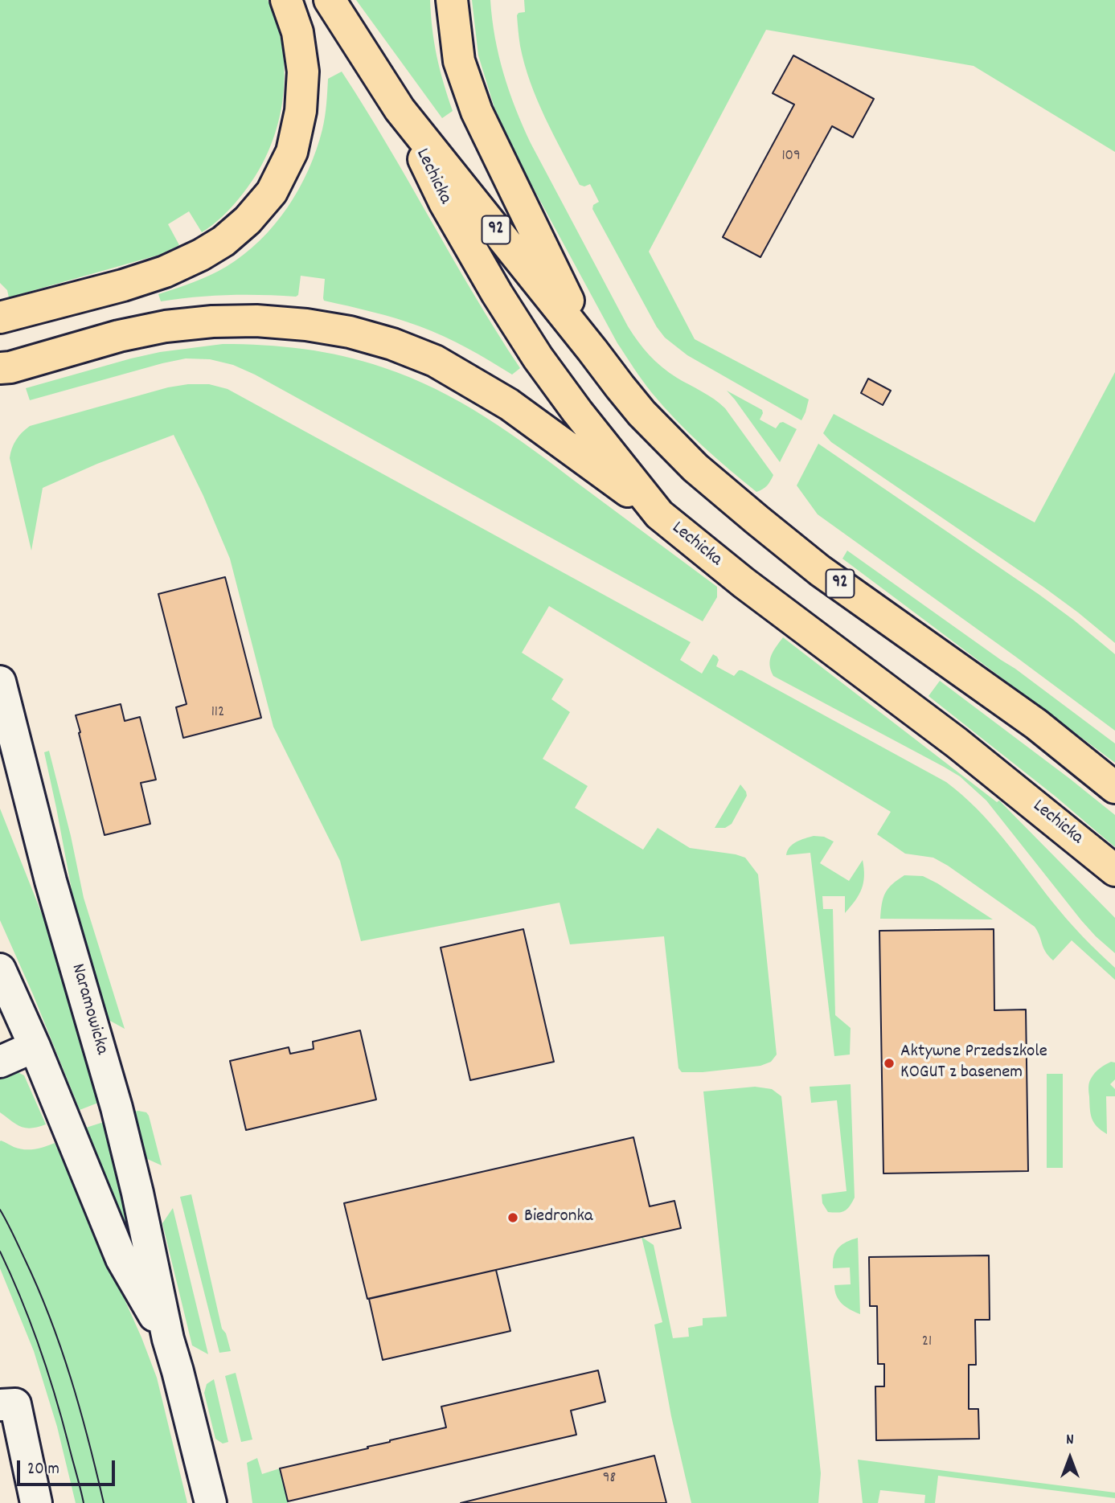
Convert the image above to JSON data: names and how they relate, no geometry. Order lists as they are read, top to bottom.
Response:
{
  "streets": {
    "main road": ["Lechicka", "92"],
    "street": ["Naramowicka"]
  },
  "places": ["Aktywne Przedszkole KOGUT z basenem", "Biedronka"],
  "house_numbers": [
    "109",
    "112",
    "21",
    "98"
  ],
  "scale_bar": "20 m",
  "north": "top"
}
